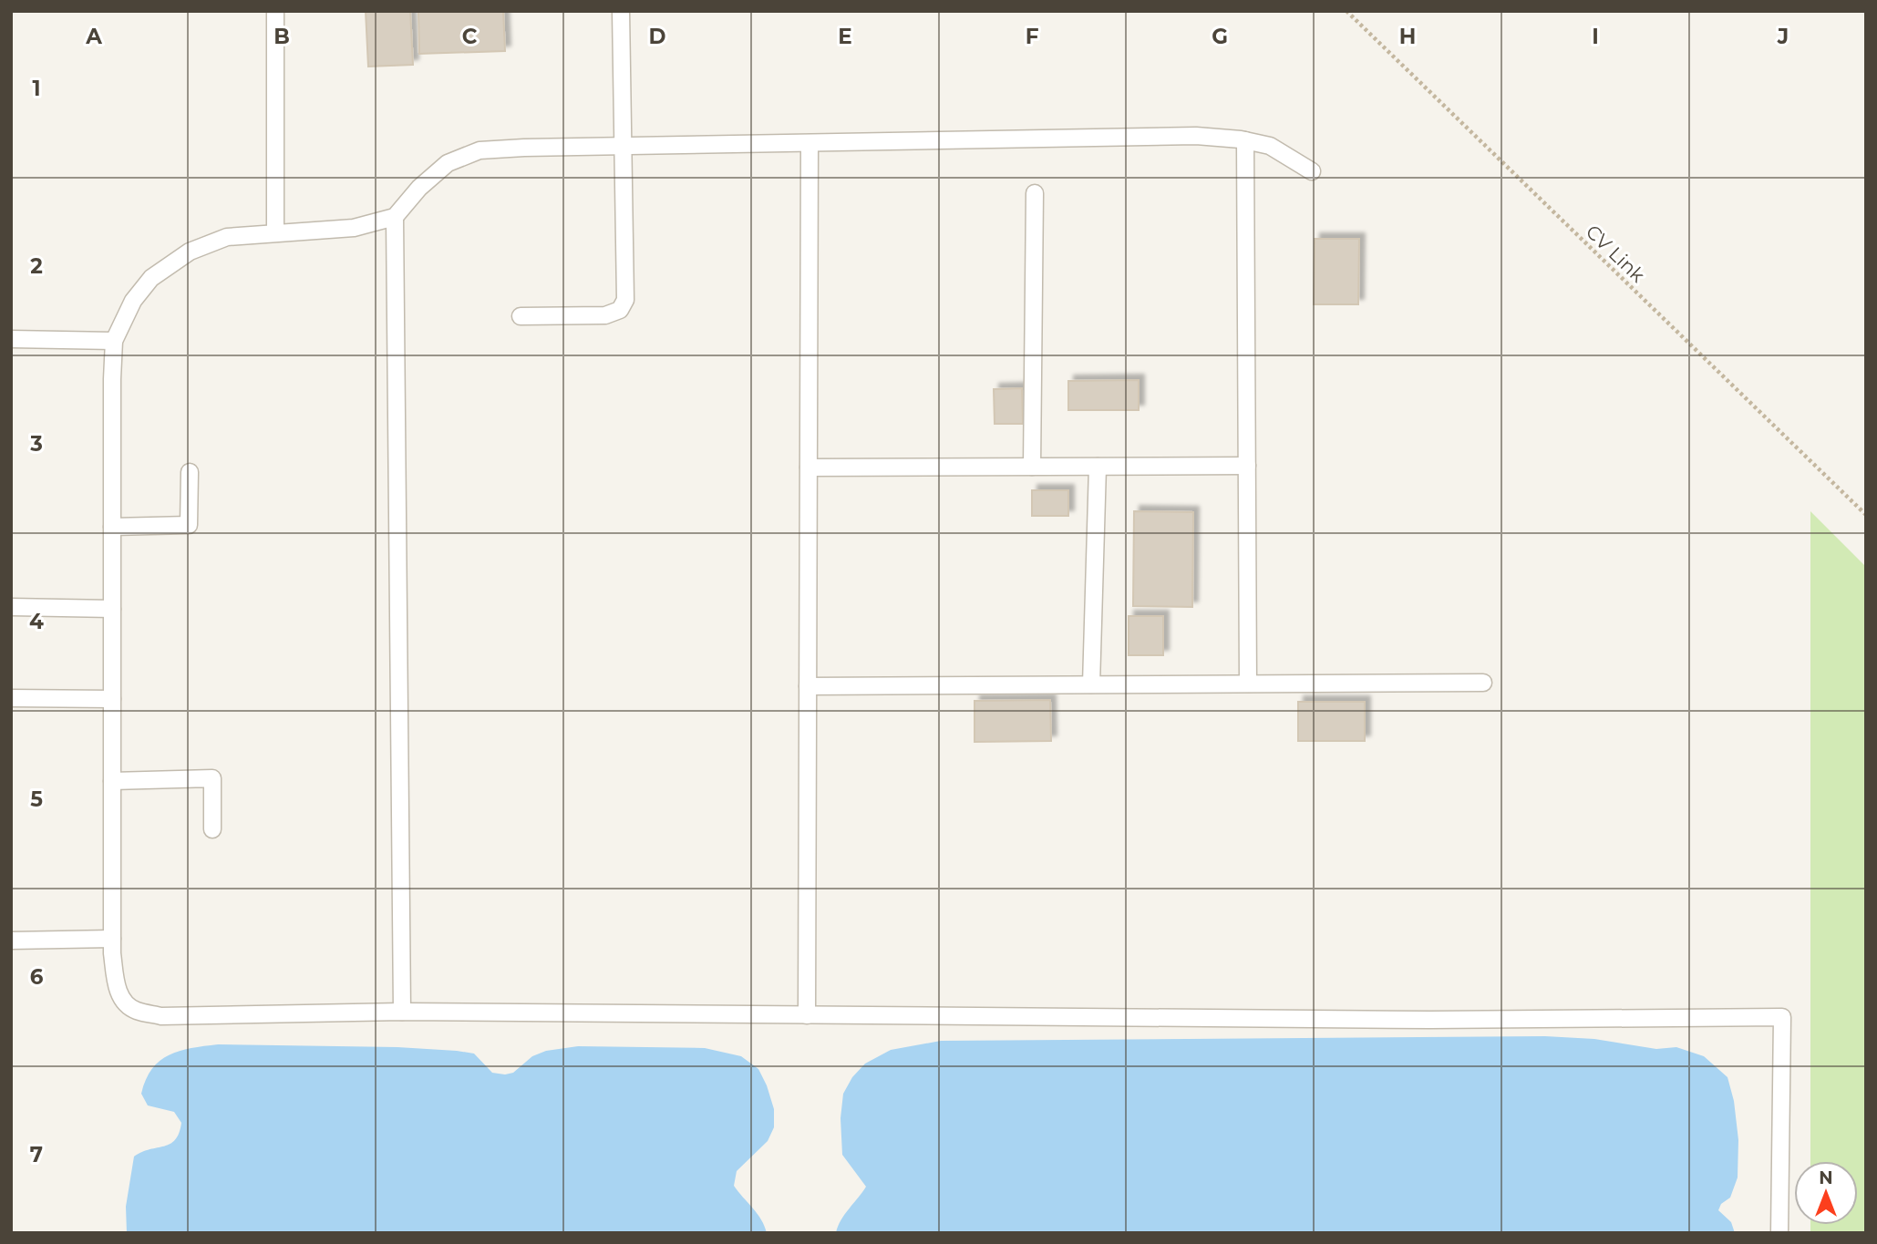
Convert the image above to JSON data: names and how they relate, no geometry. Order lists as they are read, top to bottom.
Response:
{
  "streets": {
    "path": ["CV Link"]
  },
  "north": "top",
  "grid": {
    "columns": [
      "A",
      "B",
      "C",
      "D",
      "E",
      "F",
      "G",
      "H",
      "I",
      "J"
    ],
    "rows": [
      "1",
      "2",
      "3",
      "4",
      "5",
      "6",
      "7"
    ]
  }
}
